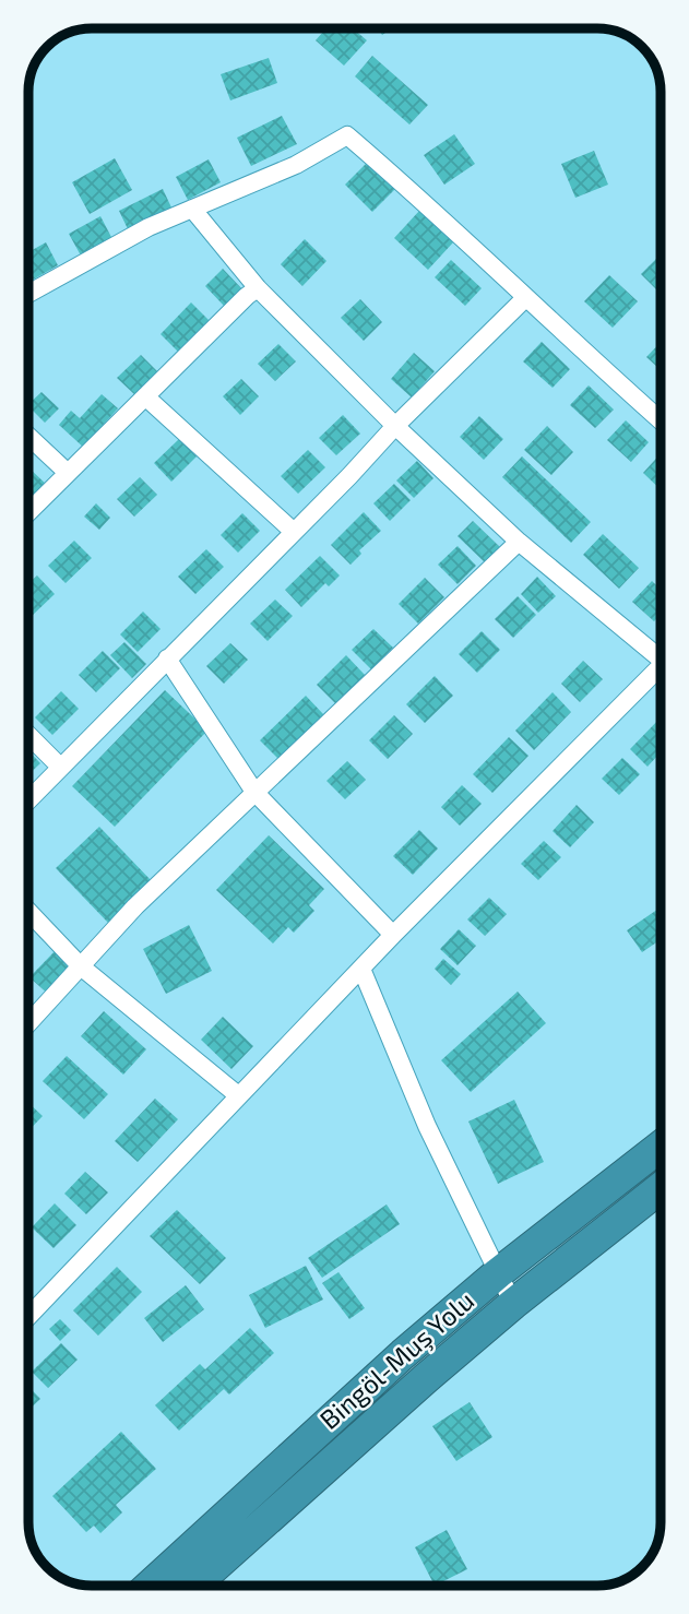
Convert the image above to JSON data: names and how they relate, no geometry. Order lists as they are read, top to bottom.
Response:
{
  "streets": {
    "highway": ["Bingöl-Muş Yolu"]
  }
}
